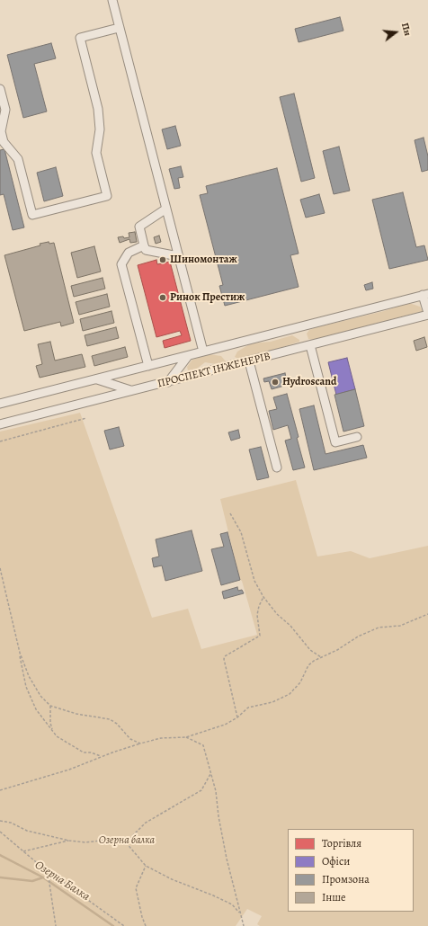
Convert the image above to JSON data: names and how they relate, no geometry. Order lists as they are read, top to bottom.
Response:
{
  "streets": {
    "street": ["ПРОСПЕКТ ІНЖЕНЕРІВ"]
  },
  "water": ["Озерна Балка"],
  "parks": ["Озерна балка"],
  "places": ["Шиномонтаж", "Ринок Престиж", "Hydroscand"],
  "legend": [
    "Торгівля",
    "Офіси",
    "Промзона",
    "Інше"
  ],
  "north": "right"
}
